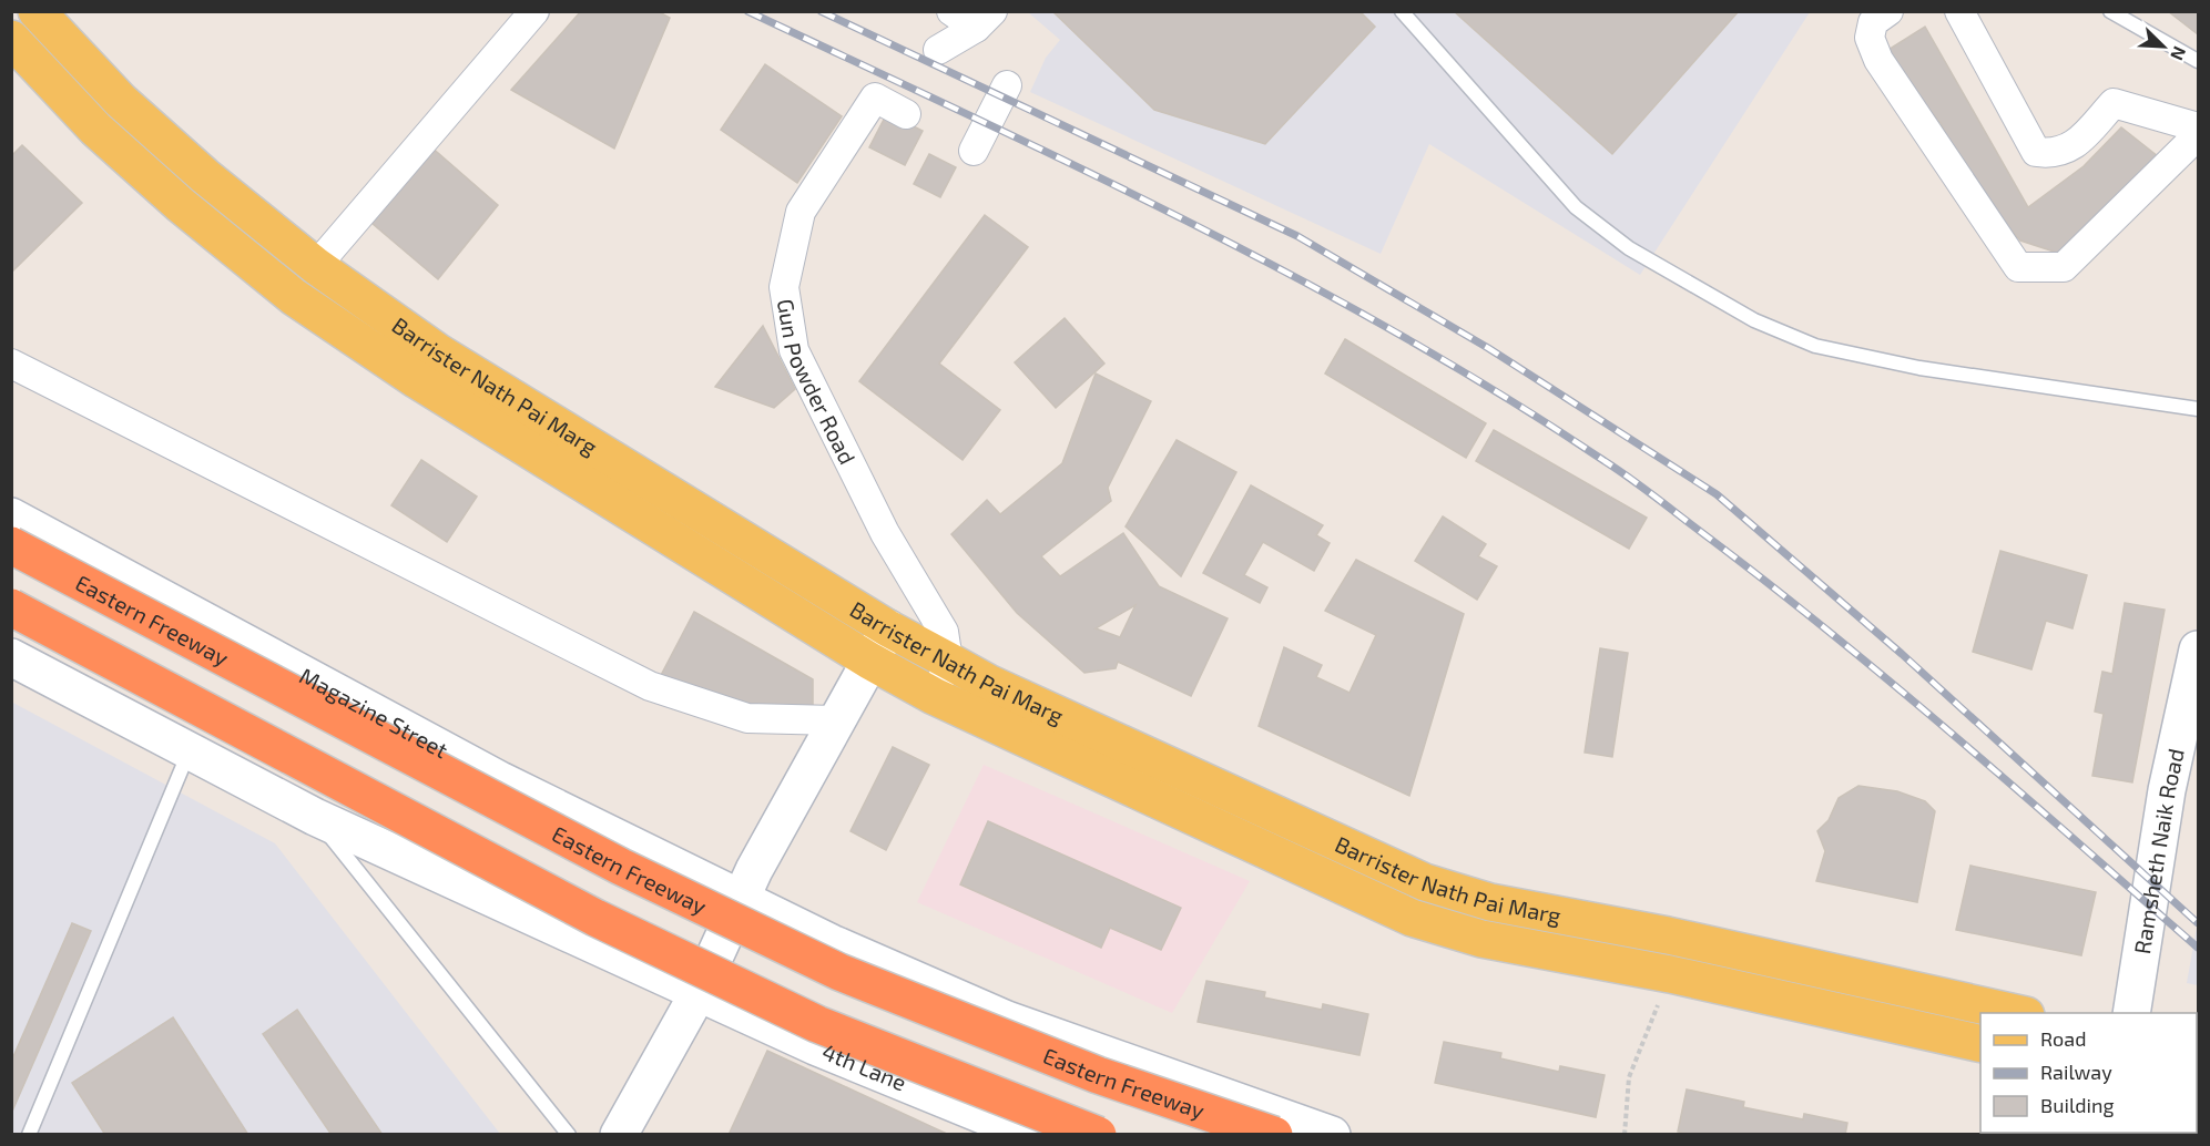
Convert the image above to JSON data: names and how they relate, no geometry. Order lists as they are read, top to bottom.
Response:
{
  "streets": {
    "highway": ["Eastern Freeway"],
    "main road": ["Barrister Nath Pai Marg"],
    "street": [
      "Gun Powder Road",
      "Magazine Street",
      "Ramsheth Naik Road",
      "4th Lane"
    ]
  },
  "crossings": [
    ["Gun Powder Road", "Barrister Nath Pai Marg"]
  ],
  "legend": ["Road", "Railway", "Building"],
  "north": "bottom right"
}
